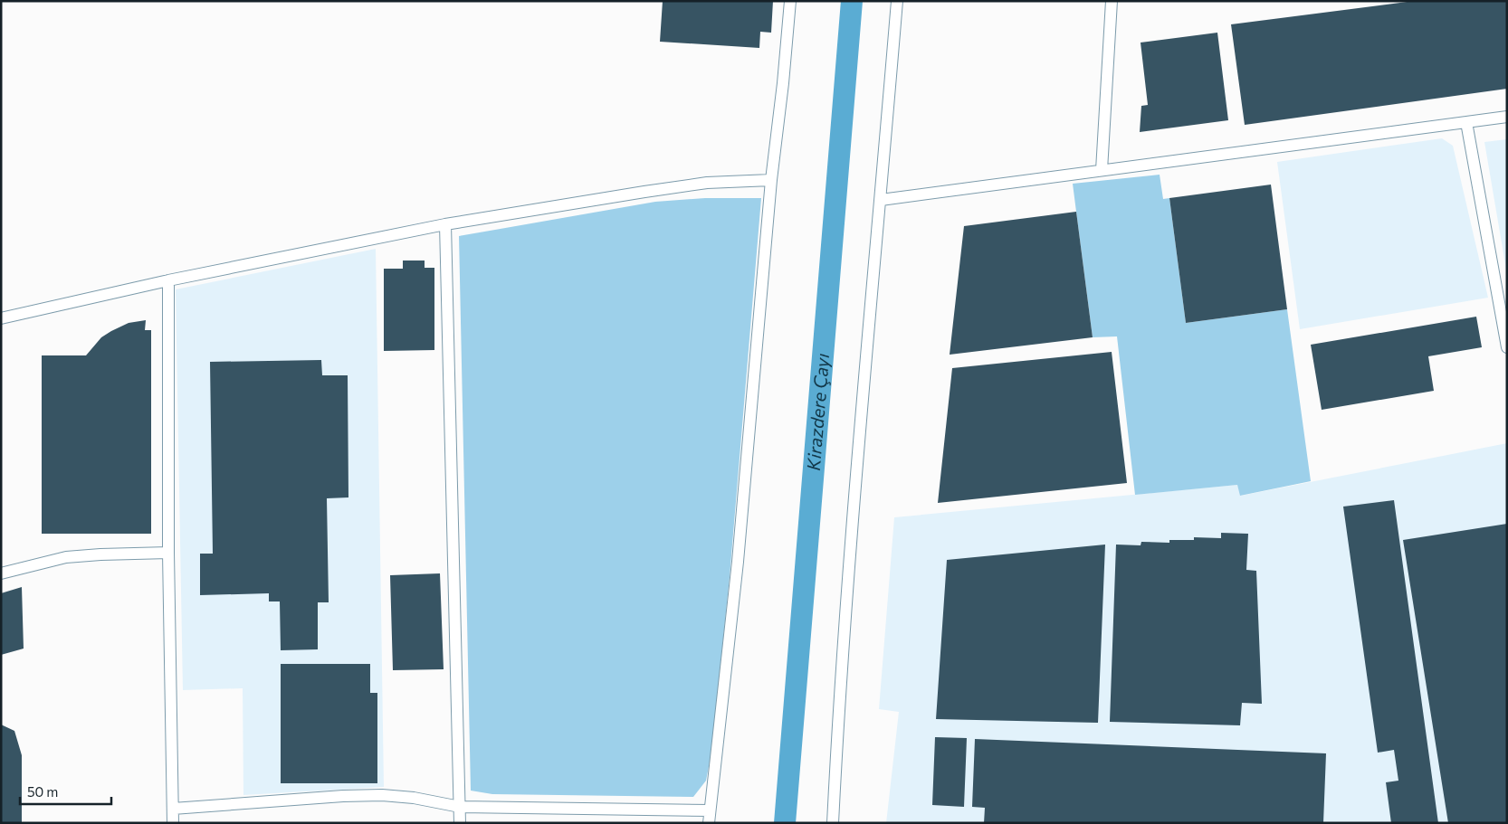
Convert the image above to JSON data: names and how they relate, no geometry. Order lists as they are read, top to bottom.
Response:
{
  "water": ["Kirazdere Çayı"],
  "scale_bar": "50 m"
}
